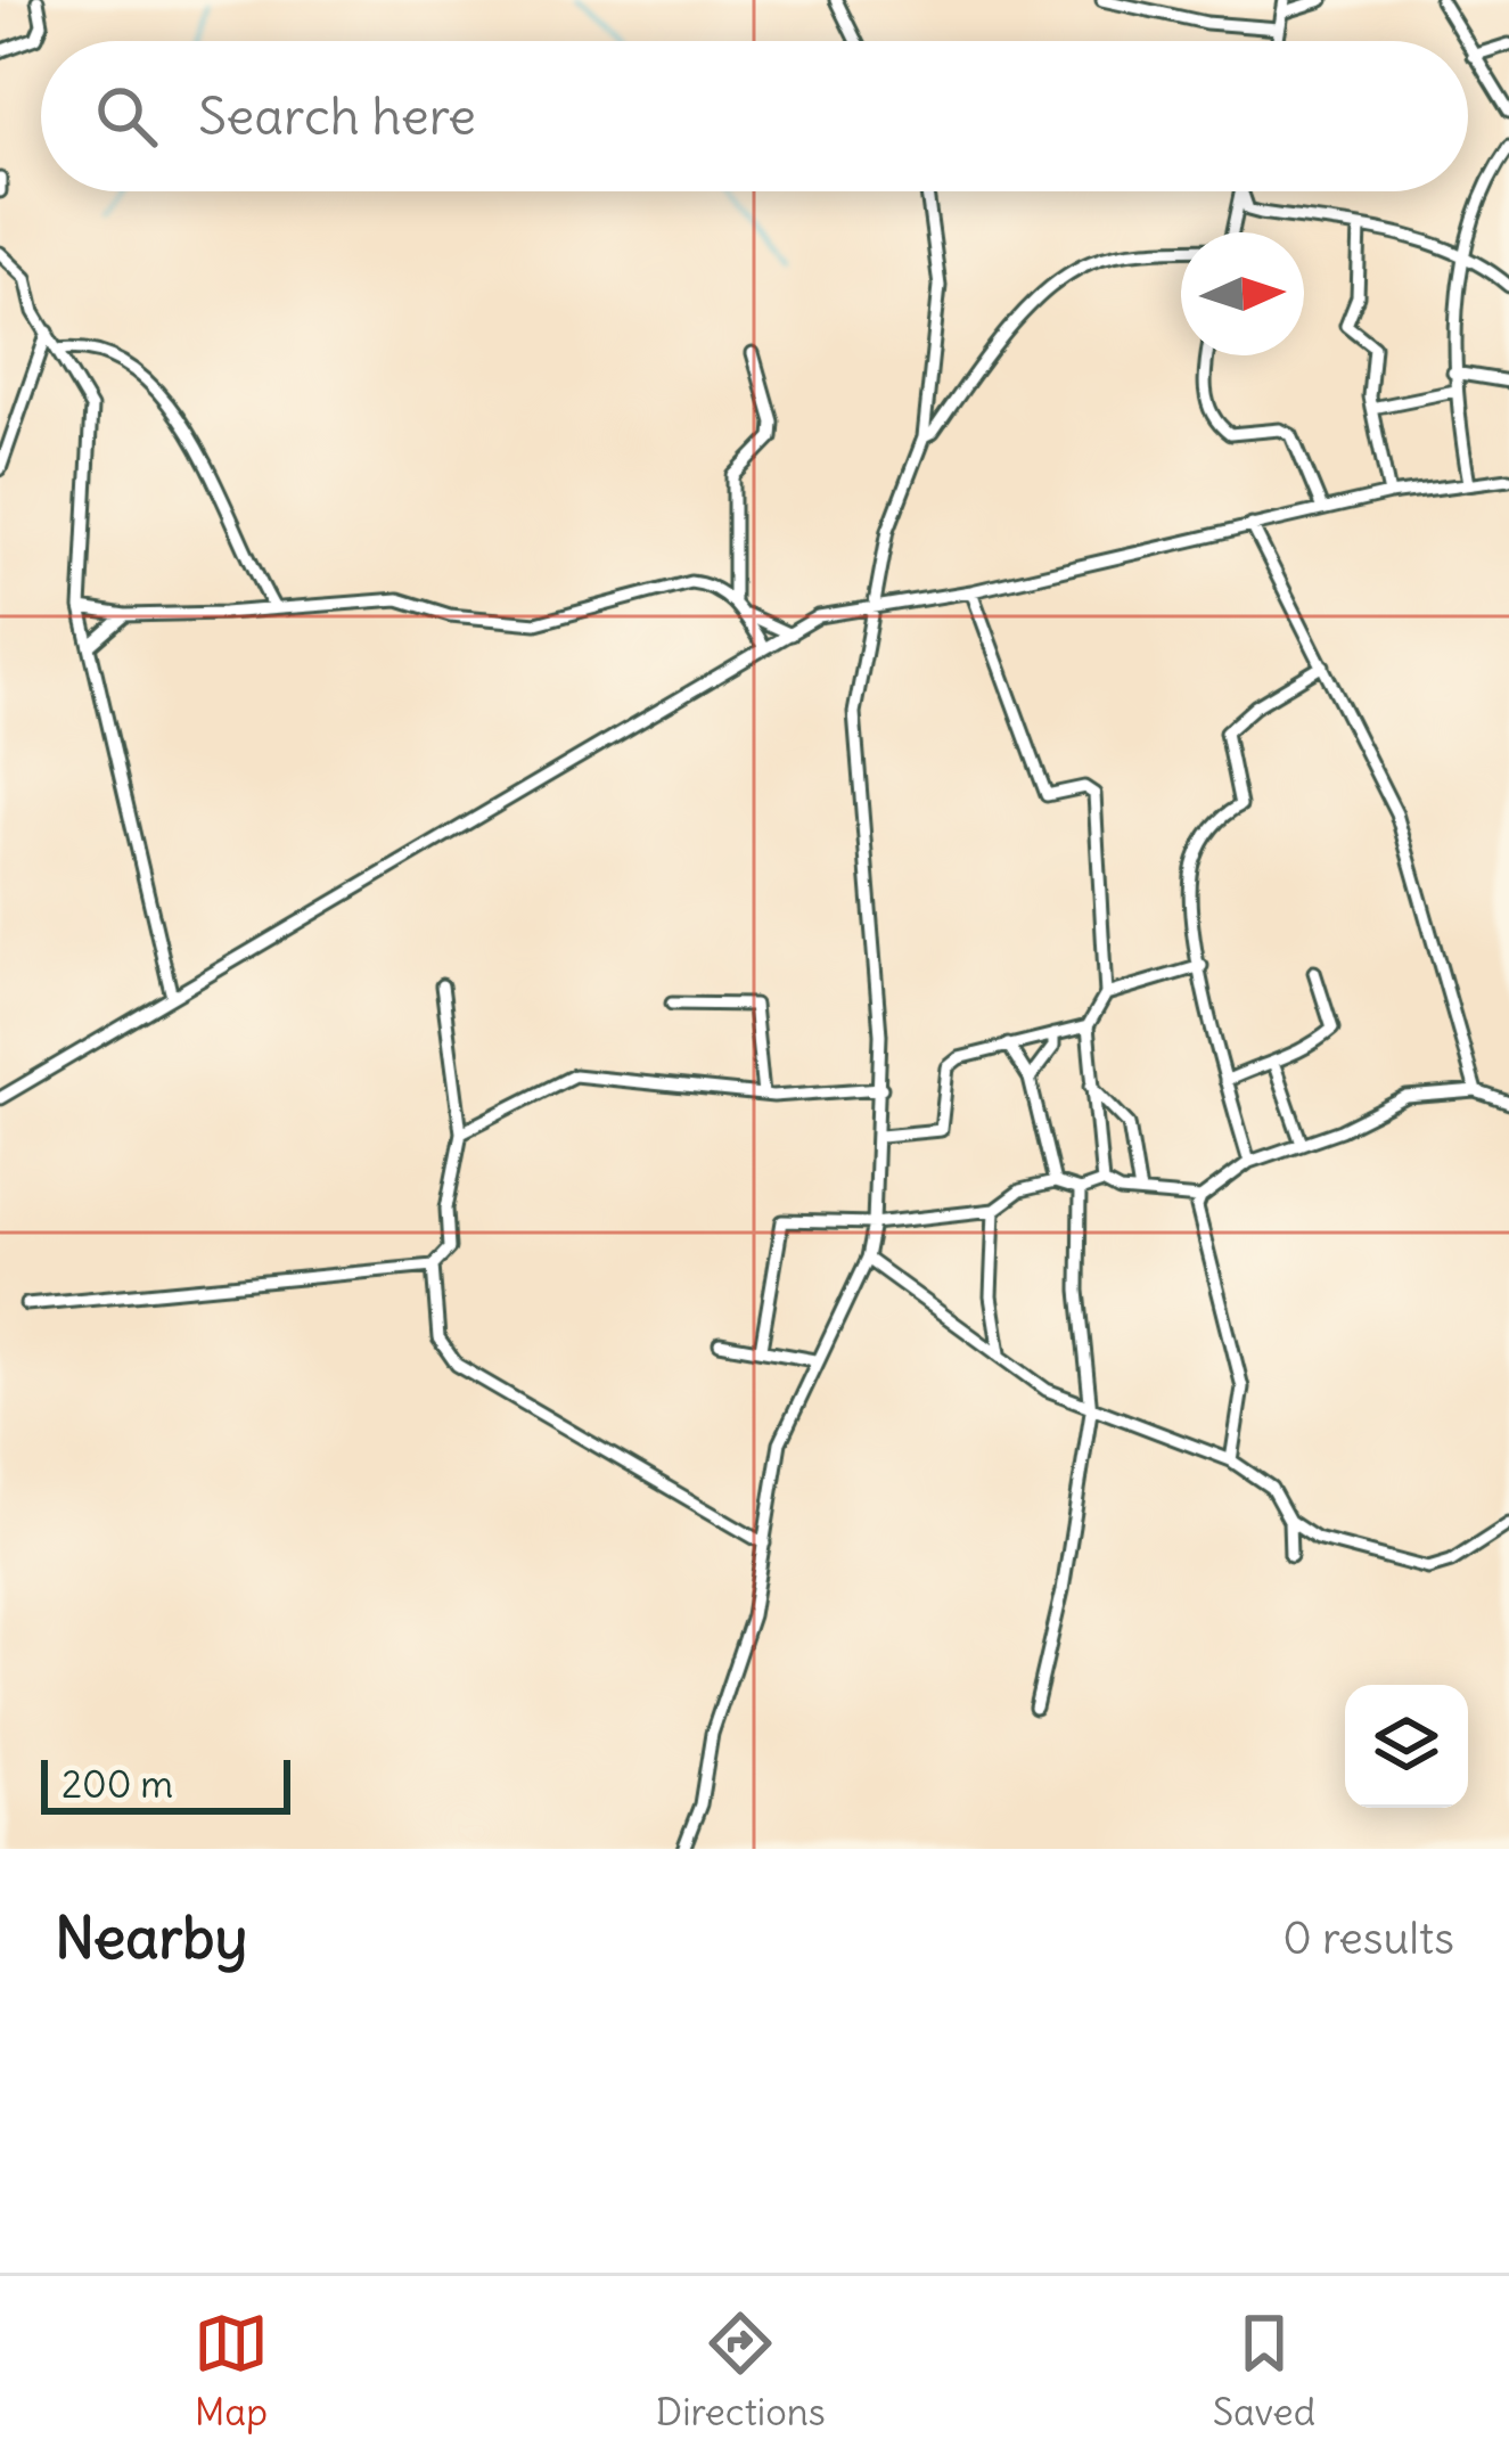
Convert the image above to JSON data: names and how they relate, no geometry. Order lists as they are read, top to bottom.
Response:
{
  "scale_bar": "200 m",
  "north": "right",
  "page": {
    "search": "Search here",
    "scale": "200 m",
    "heading": ["Nearby", "0 results"],
    "nav": ["Map", "Directions", "Saved"]
  }
}
